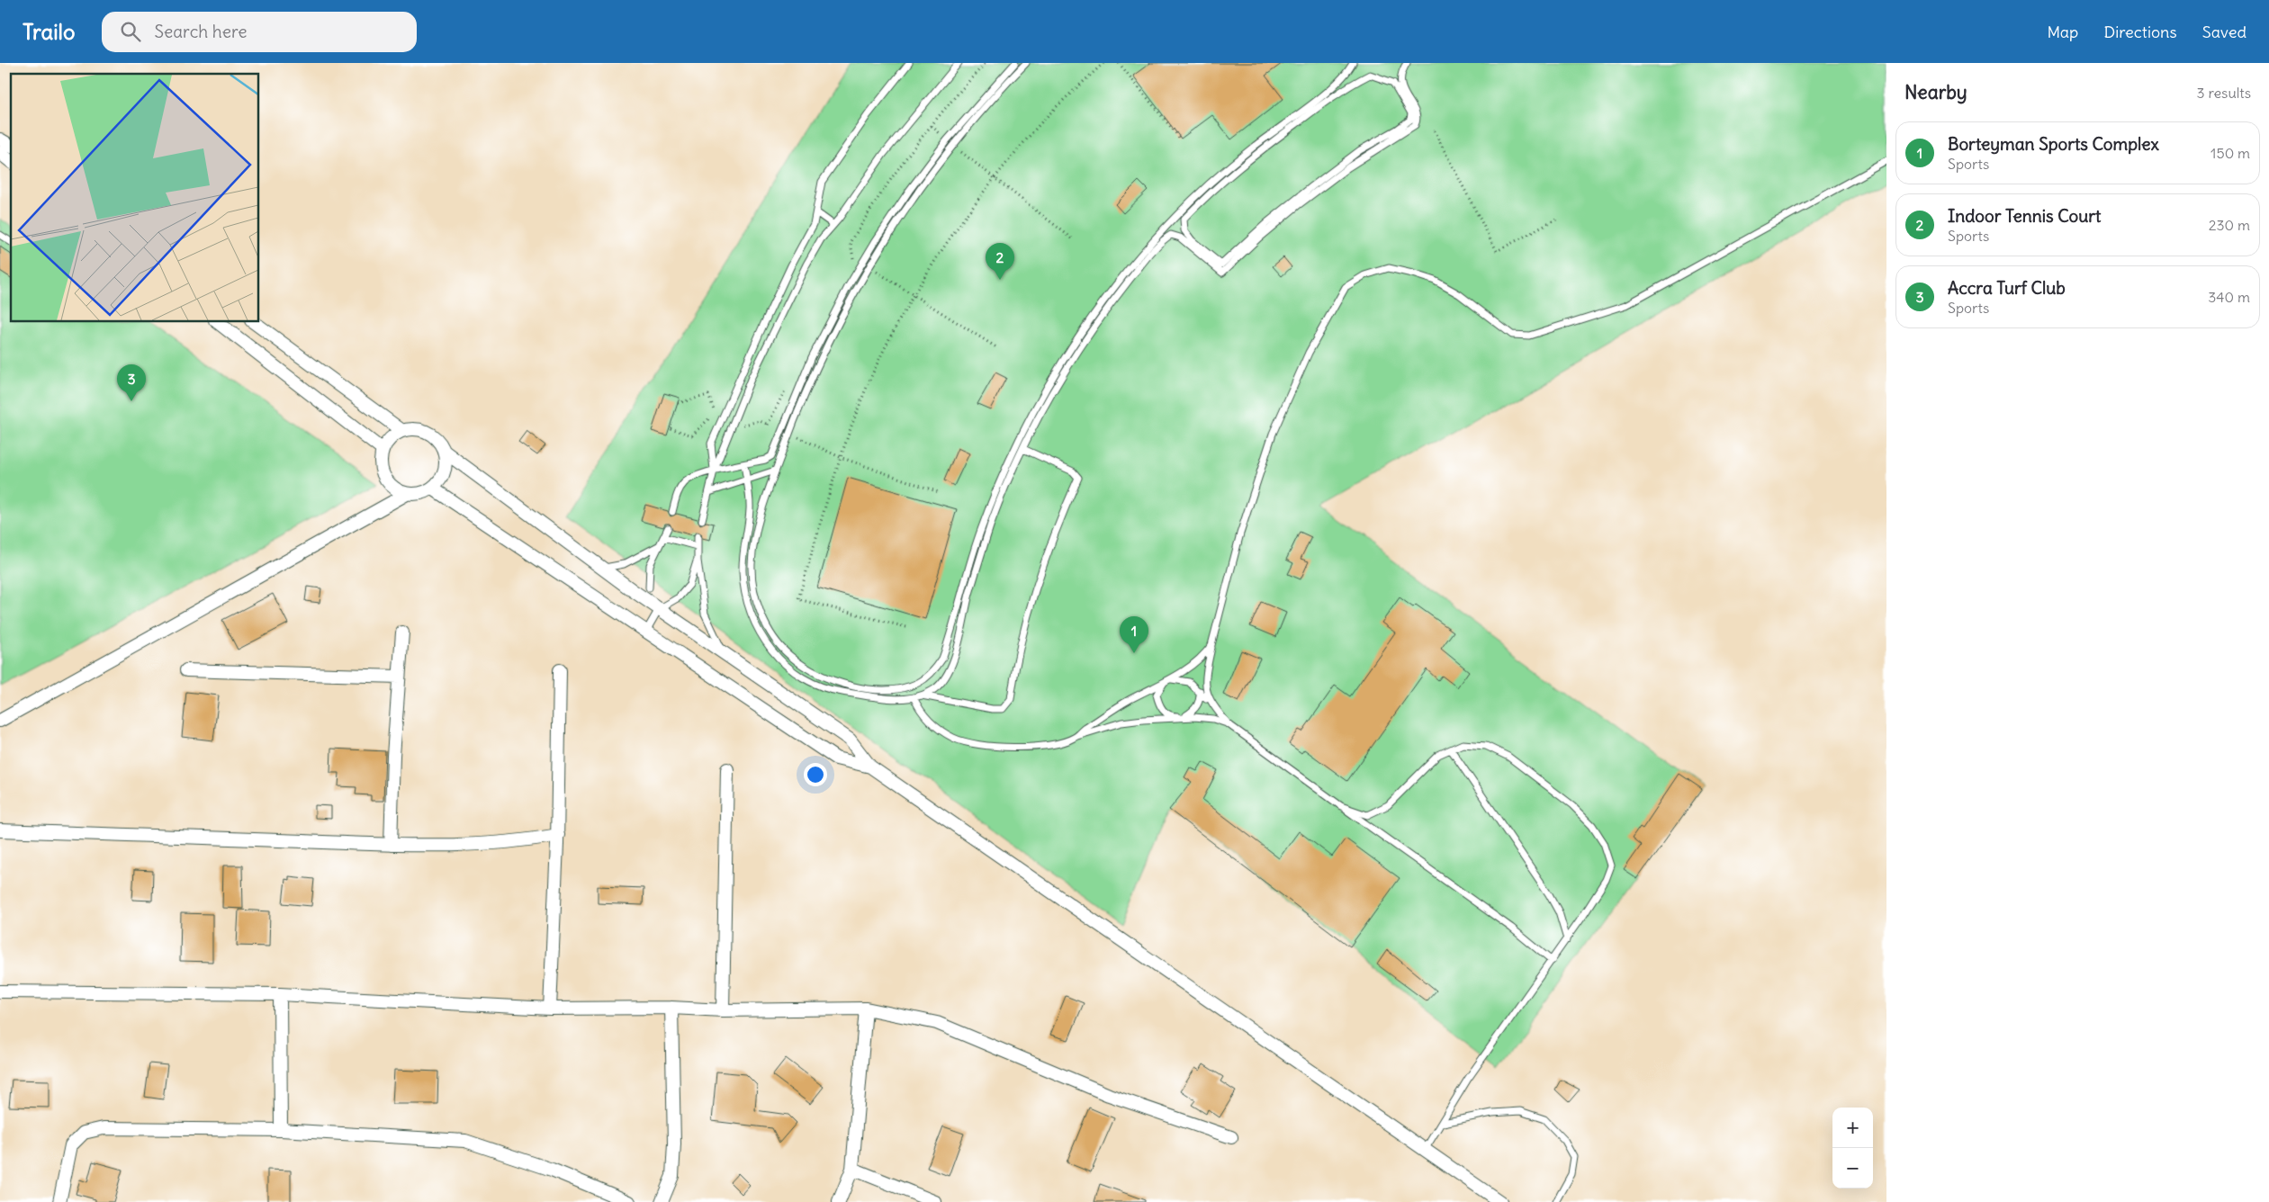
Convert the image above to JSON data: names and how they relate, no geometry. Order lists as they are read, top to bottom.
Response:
{
  "page": {
    "header": "Trailo",
    "search": "Search here",
    "nav": ["Map", "Directions", "Saved"],
    "heading": ["Nearby", "3 results"],
    "list": [
      {
        "mark": "1",
        "name": "Borteyman Sports Complex",
        "note": "Sports",
        "value": "150 m"
      },
      {
        "mark": "2",
        "name": "Indoor Tennis Court",
        "note": "Sports",
        "value": "230 m"
      },
      {
        "mark": "3",
        "name": "Accra Turf Club",
        "note": "Sports",
        "value": "340 m"
      }
    ],
    "pins": ["2", "3", "1"],
    "map_buttons": ["+", "−"]
  }
}
